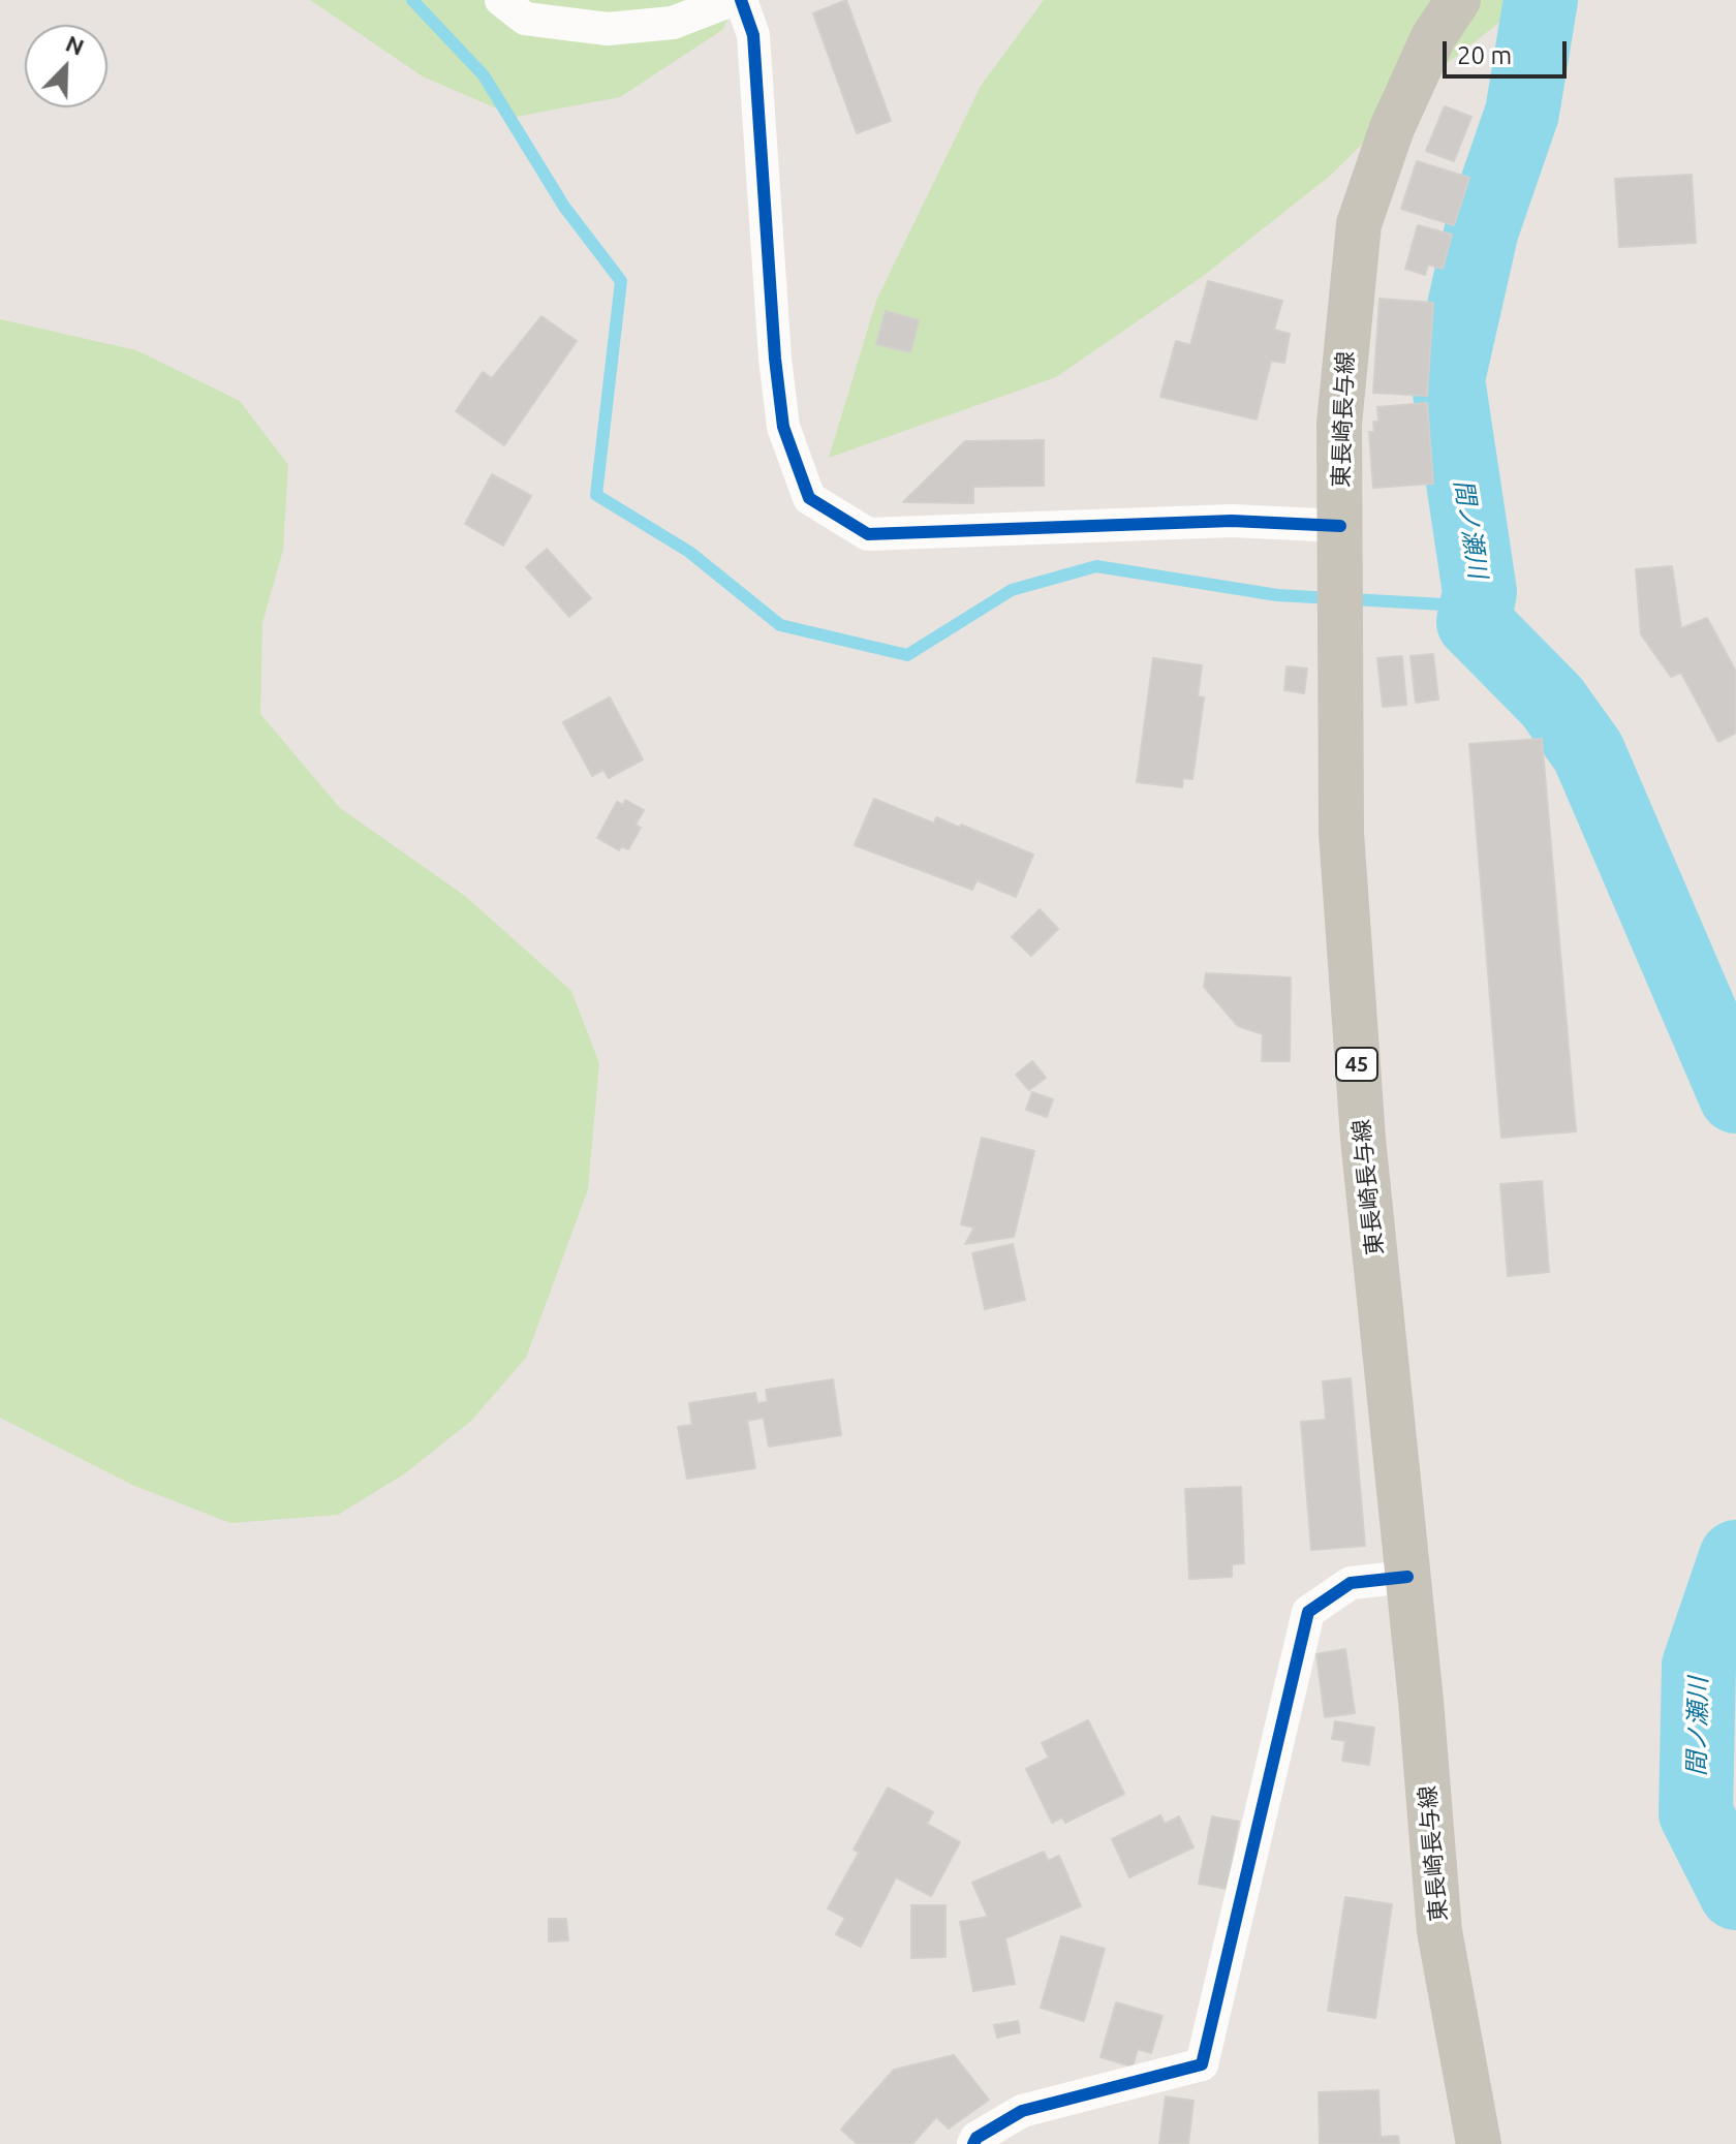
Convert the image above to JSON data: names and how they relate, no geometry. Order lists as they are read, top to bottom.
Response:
{
  "streets": {
    "main road": ["東長崎長与線", "45"]
  },
  "water": ["間ノ瀬川"],
  "scale_bar": "20 m",
  "north": "top right"
}
